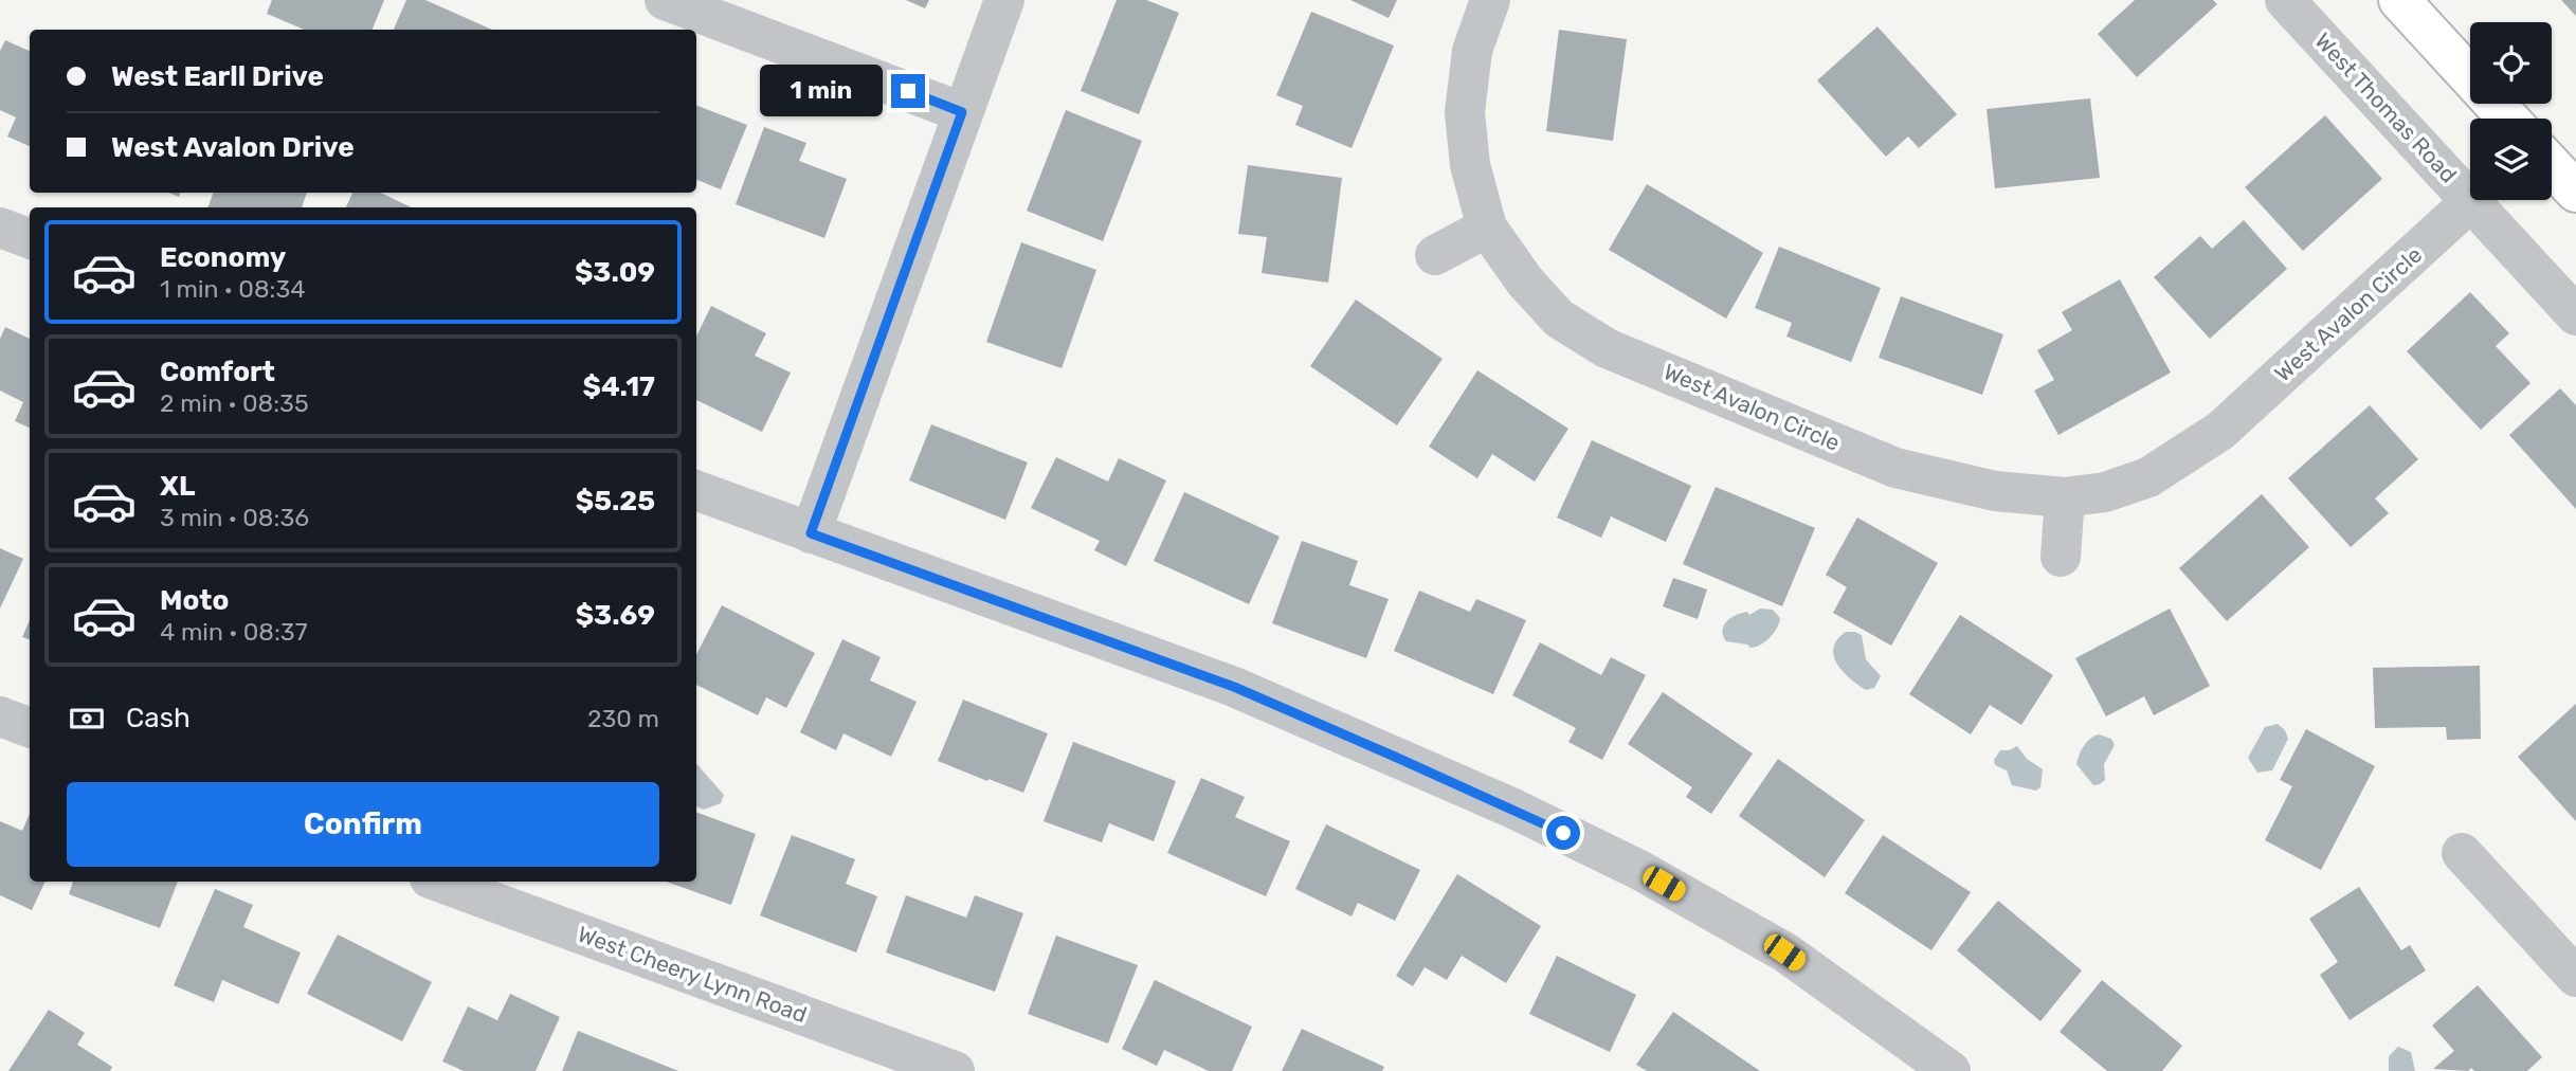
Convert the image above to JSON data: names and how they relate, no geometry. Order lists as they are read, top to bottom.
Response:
{
  "streets": {
    "street": ["West Thomas Road", "West Avalon Circle", "West Cheery Lynn Road"]
  },
  "crossings": [
    ["West Thomas Road", "West Avalon Circle"]
  ],
  "page": {
    "banner": ["West Earll Drive", "West Avalon Drive"],
    "bubble": "1 min",
    "list": [
      {
        "name": "Economy",
        "note": "1 min · 08:34",
        "value": "$3.09"
      },
      {
        "name": "Comfort",
        "note": "2 min · 08:35",
        "value": "$4.17"
      },
      {
        "name": "XL",
        "note": "3 min · 08:36",
        "value": "$5.25"
      },
      {
        "name": "Moto",
        "note": "4 min · 08:37",
        "value": "$3.69"
      }
    ],
    "pay": ["Cash", "230 m"],
    "buttons": "Confirm"
  }
}
